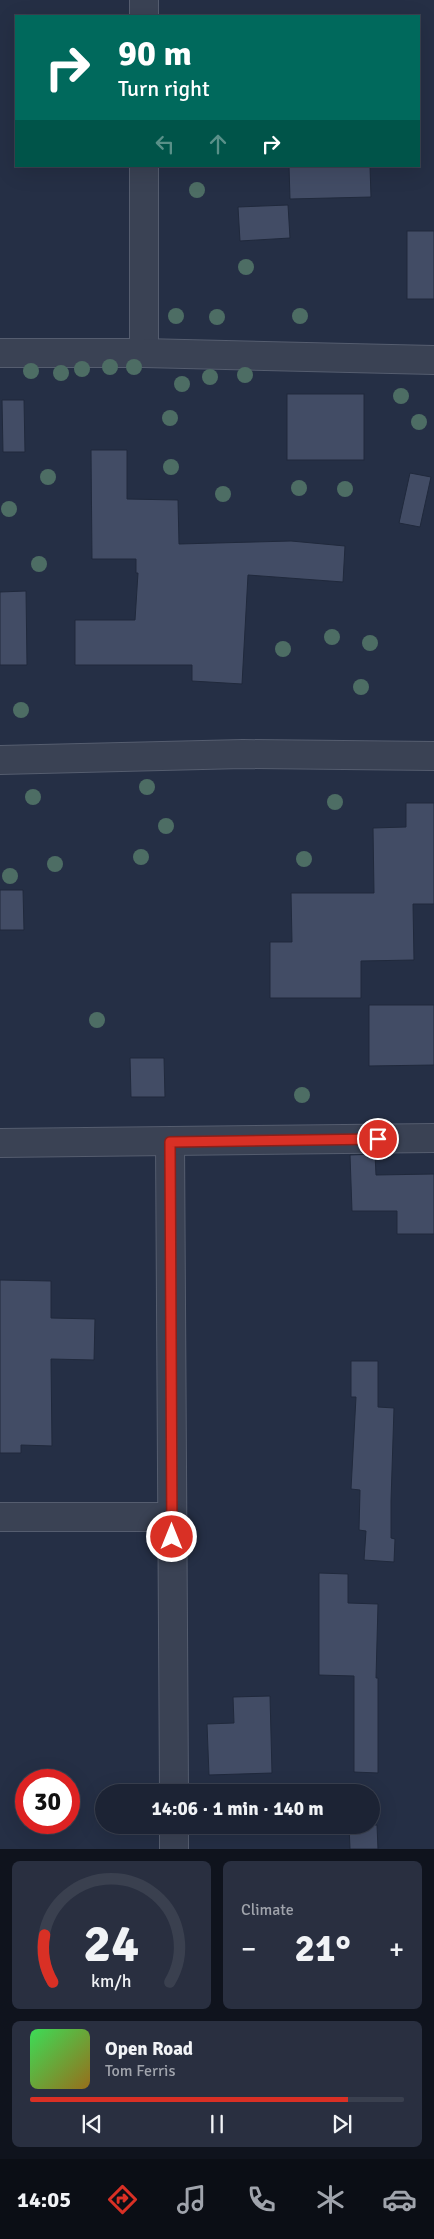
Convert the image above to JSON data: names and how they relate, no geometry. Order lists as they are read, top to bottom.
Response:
{
  "page": {
    "turn": ["90 m", "Turn right"],
    "limit": "30",
    "trip": "14:06 · 1 min · 140 m",
    "tile": "Climate",
    "heat": ["−", "21°", "+"],
    "song": ["Open Road", "Tom Ferris"],
    "tabs": "14:05",
    "gauge": ["24", "km/h"]
  }
}
